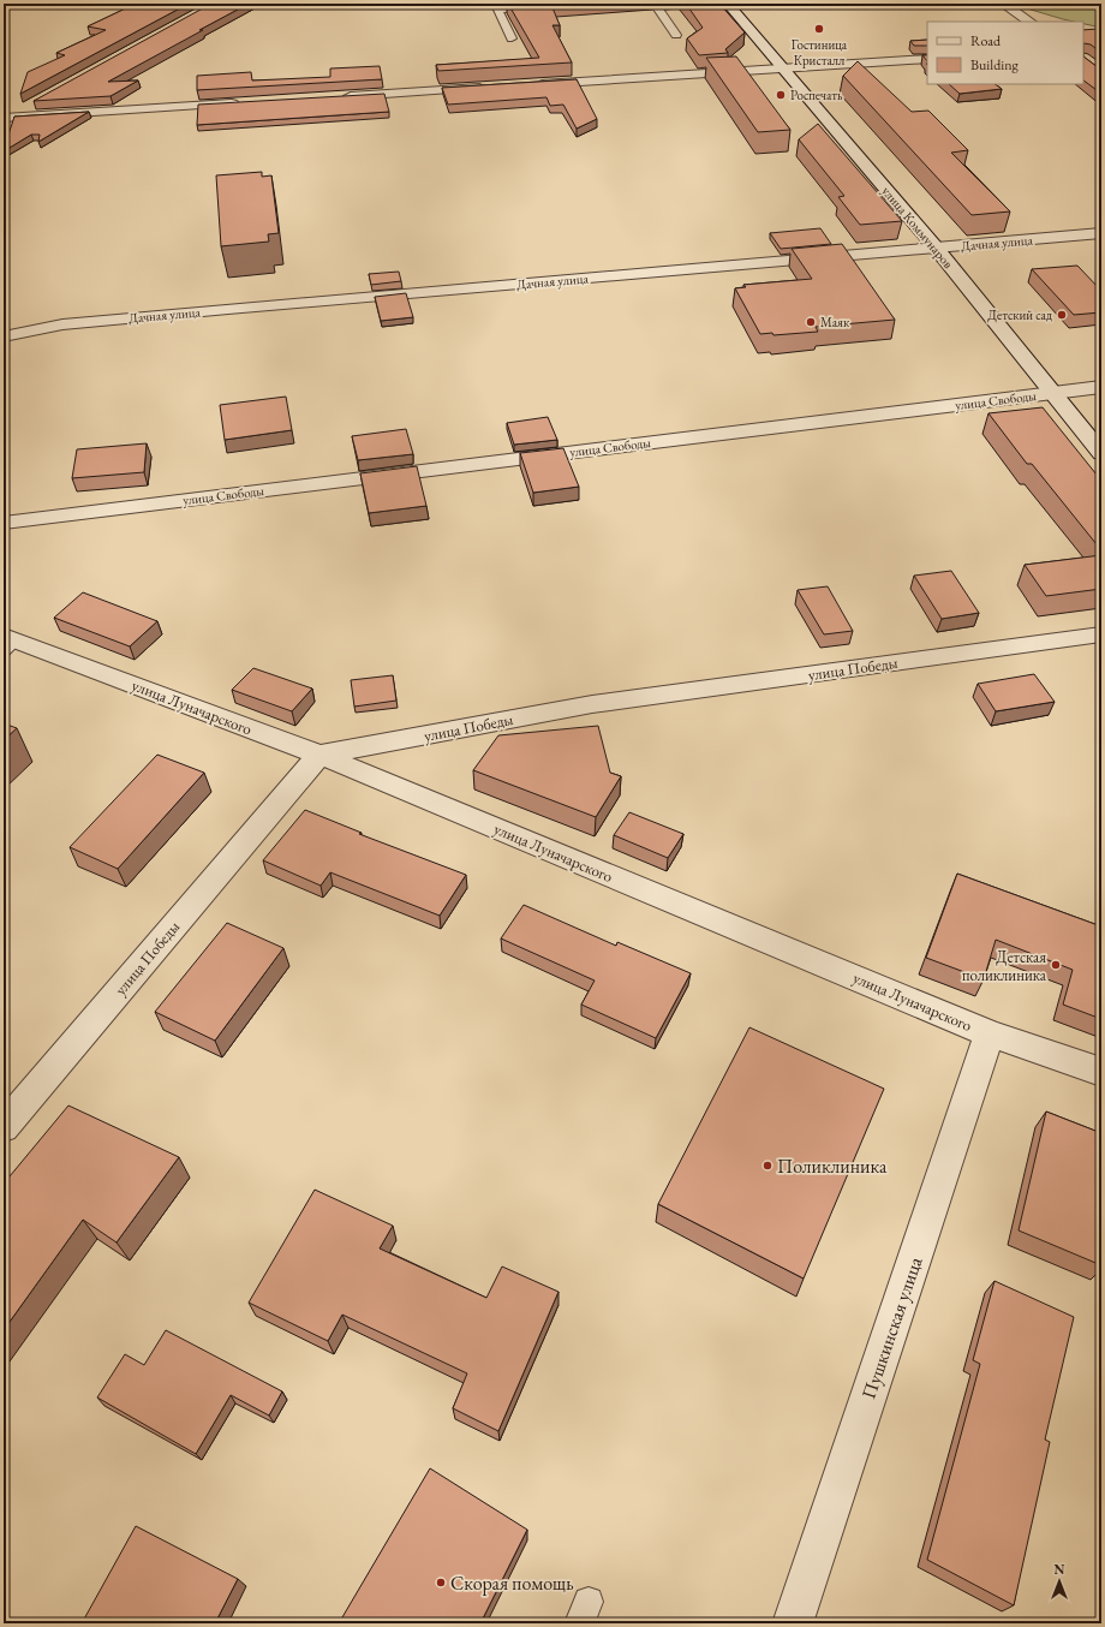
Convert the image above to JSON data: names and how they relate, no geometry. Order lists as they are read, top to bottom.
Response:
{
  "streets": {
    "street": [
      "улица Коммунаров",
      "Дачная улица",
      "улица Свободы",
      "улица Победы",
      "улица Луначарского",
      "Пушкинская улица"
    ]
  },
  "crossings": [
    ["улица Коммунаров", "Дачная улица"],
    ["улица Коммунаров", "улица Свободы"],
    ["улица Победы", "улица Луначарского"],
    ["улица Луначарского", "Пушкинская улица"]
  ],
  "places": [
    "Гостиница Кристалл",
    "Роспечать",
    "Детский сад",
    "Маяк",
    "Детская поликлиника",
    "Поликлиника",
    "Скорая помощь"
  ],
  "legend": ["Road", "Building"],
  "north": "top"
}
